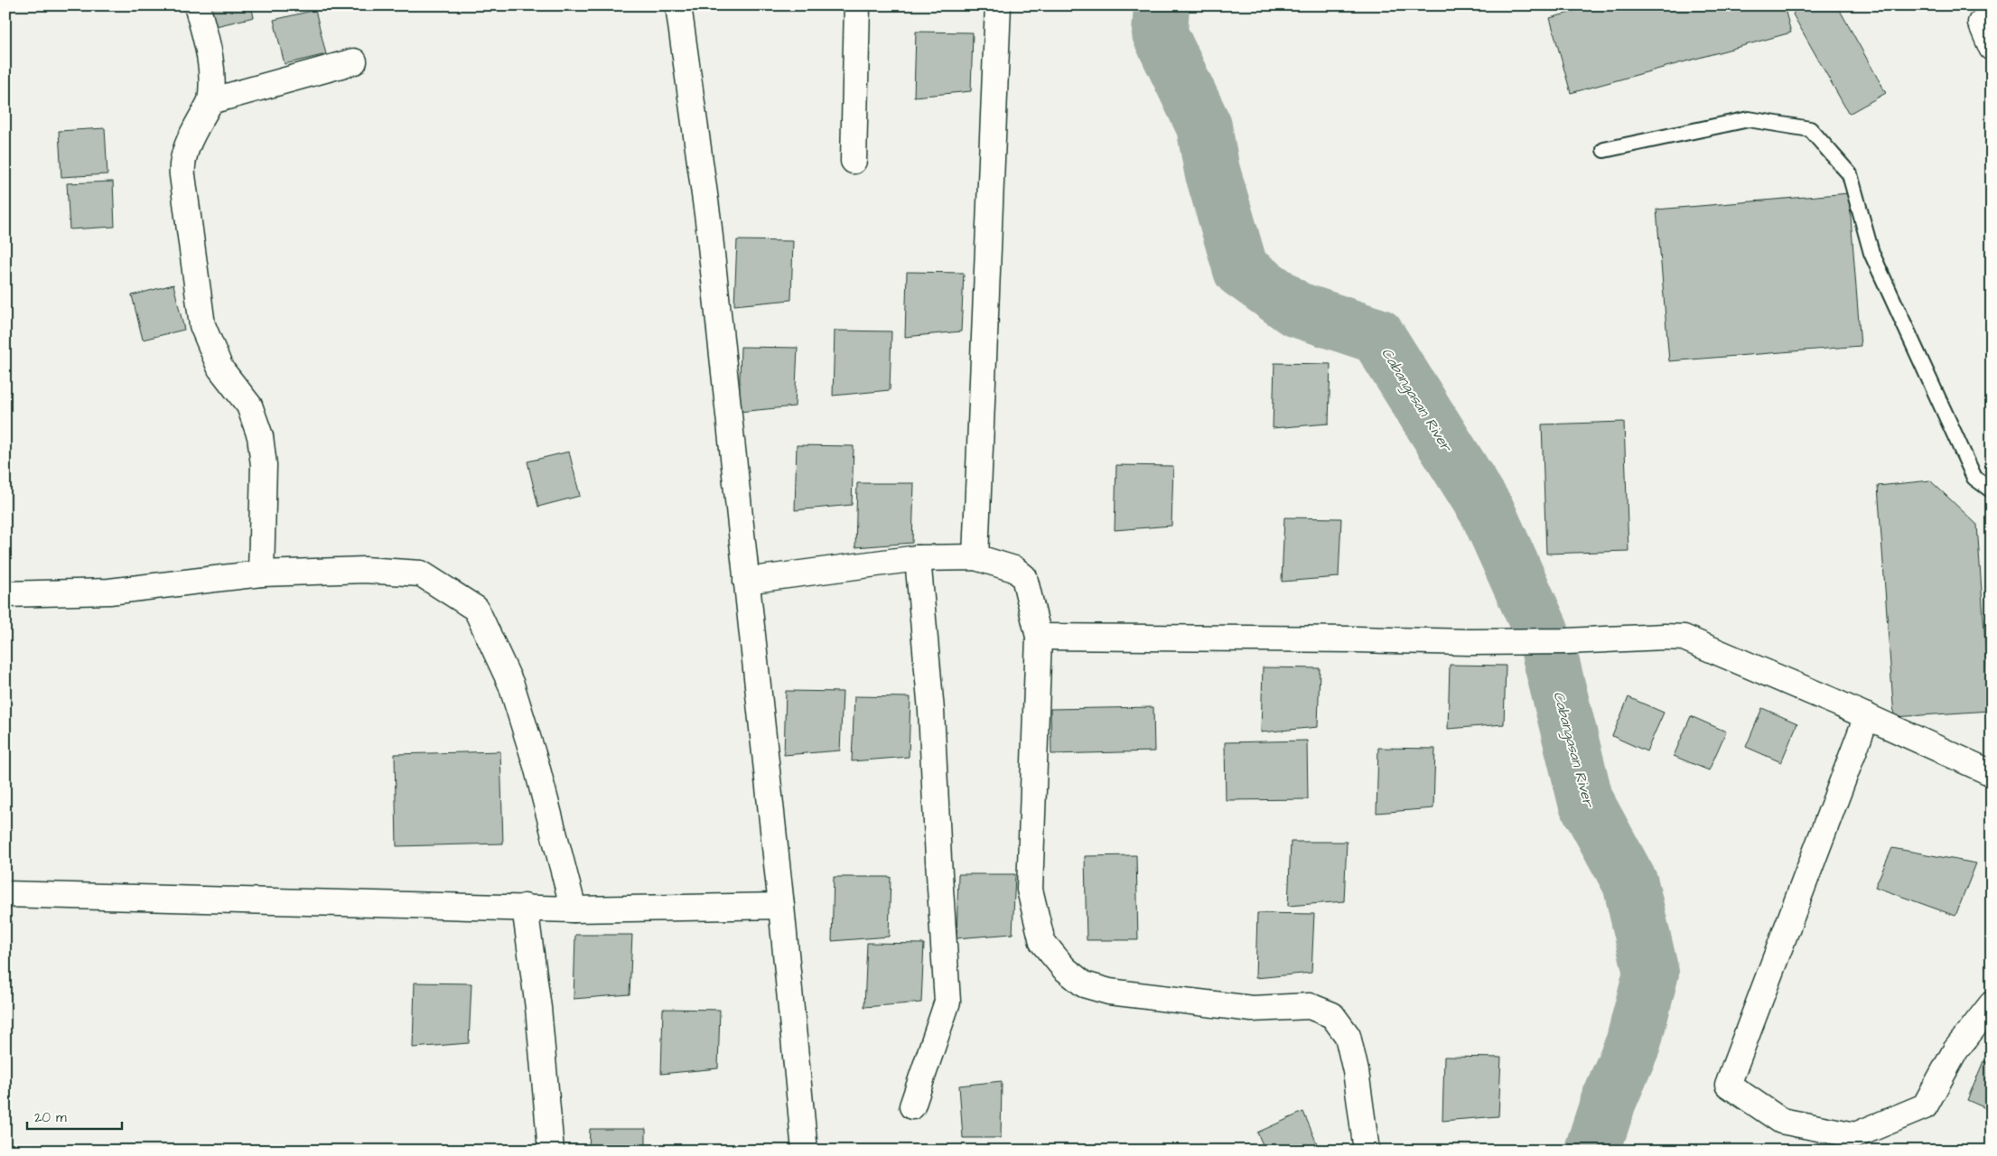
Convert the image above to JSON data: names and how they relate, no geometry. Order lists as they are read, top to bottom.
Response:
{
  "water": ["Cabangasan River"],
  "scale_bar": "20 m"
}
